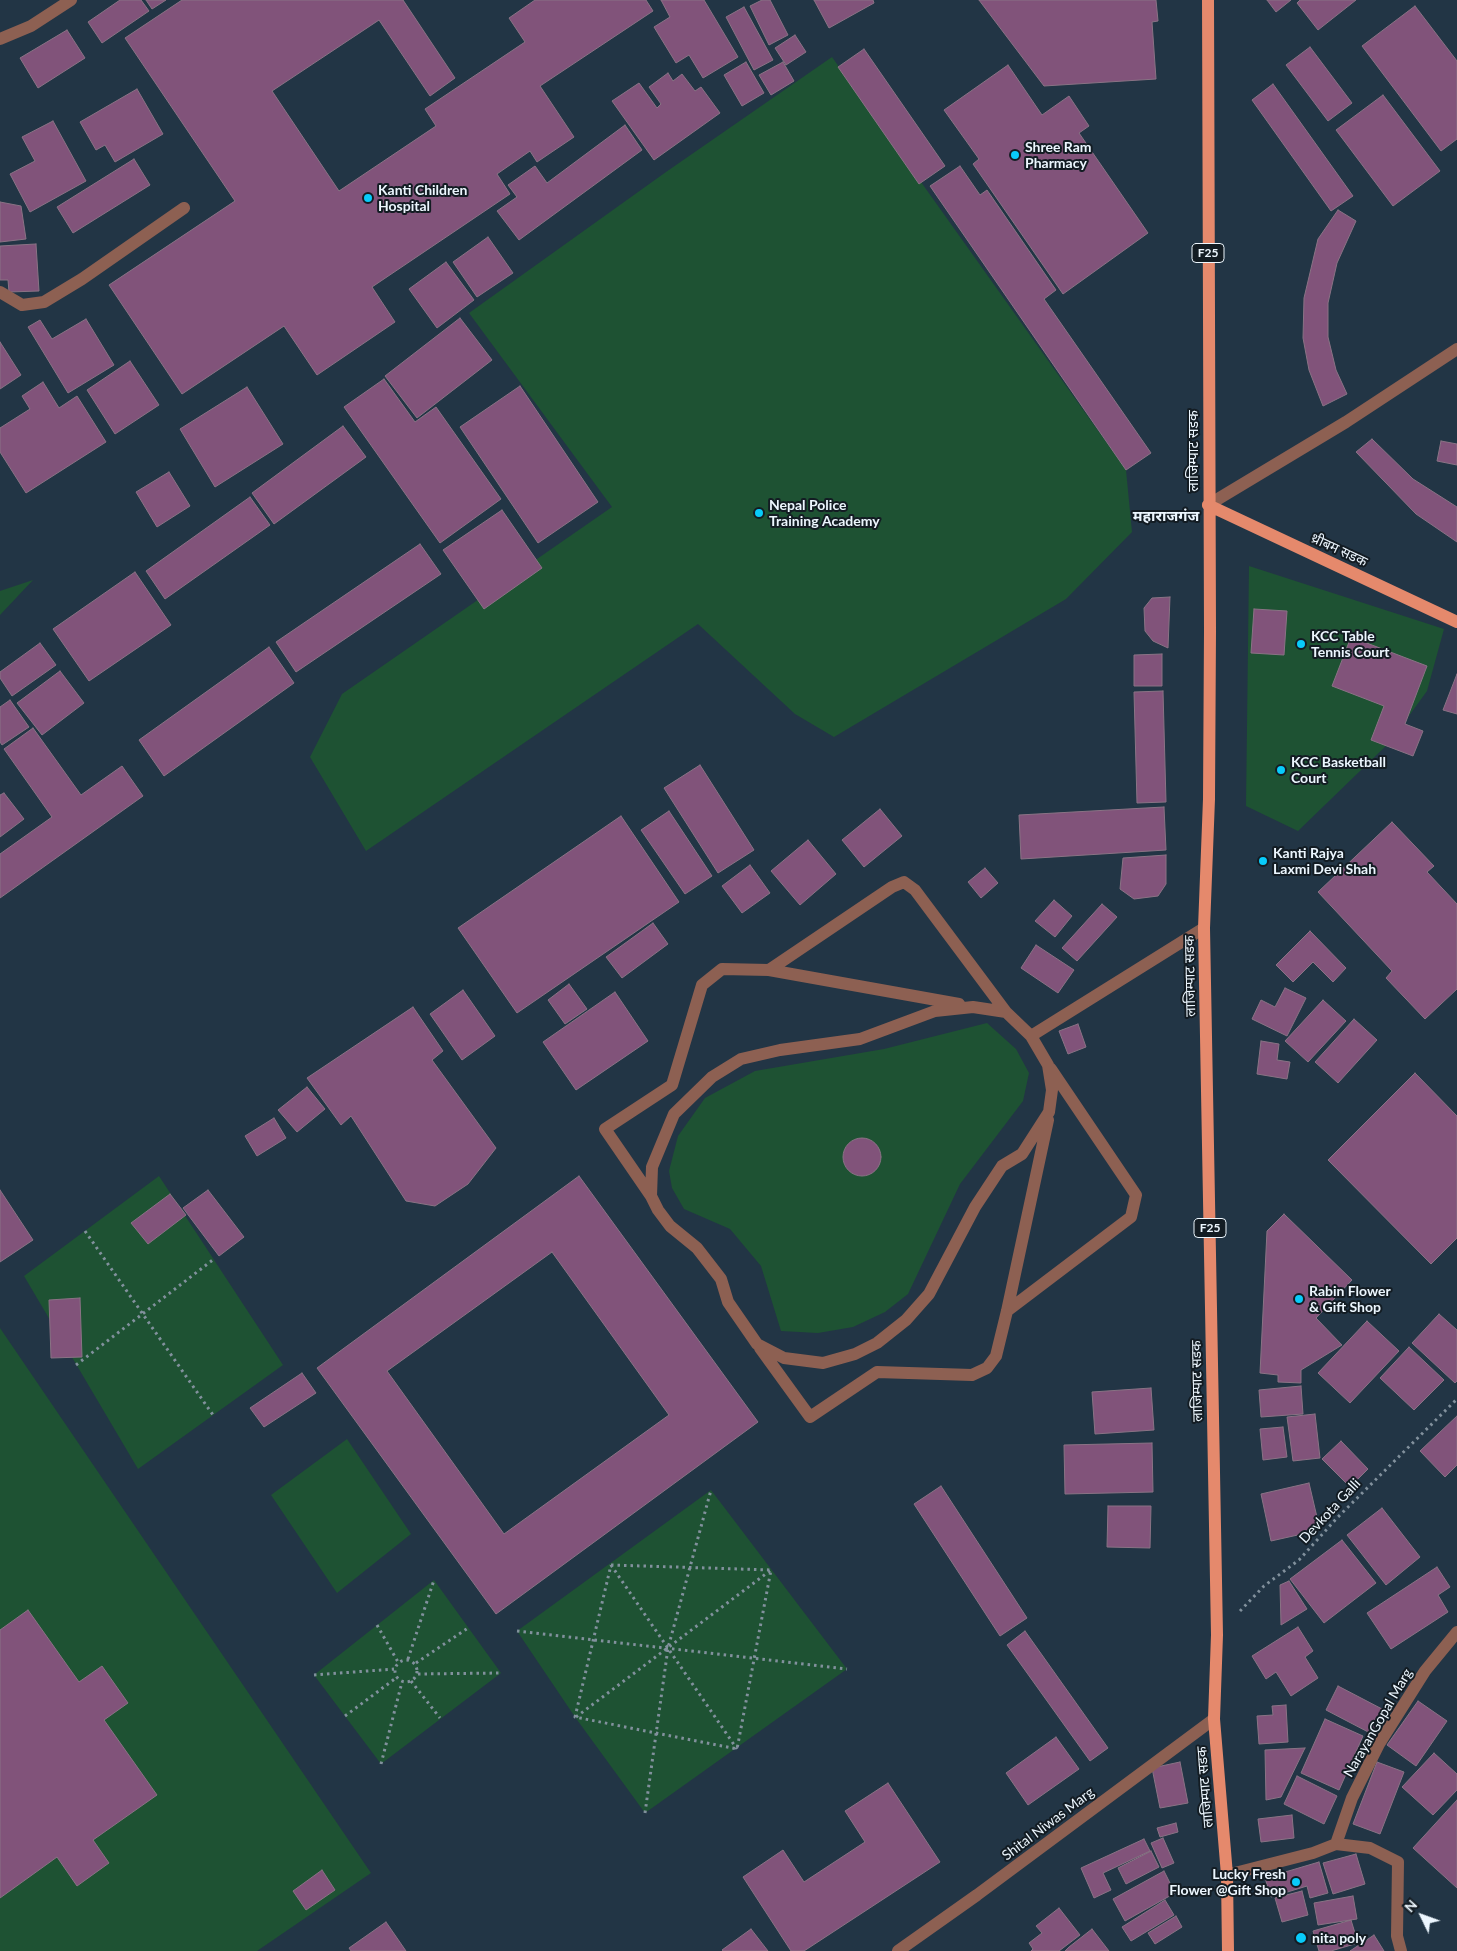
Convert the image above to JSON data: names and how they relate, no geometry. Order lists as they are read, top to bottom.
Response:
{
  "streets": {
    "main road": ["F25", "लाजिम्पाट सडक", "थ्रीबम सडक"],
    "street": ["NarayanGopal Marg", "Shital Niwas Marg"],
    "path": ["Devkota Galli"]
  },
  "crossings": [
    ["लाजिम्पाट सडक", "थ्रीबम सडक"],
    ["लाजिम्पाट सडक", "Devkota Galli"],
    ["लाजिम्पाट सडक", "Shital Niwas Marg"]
  ],
  "districts": ["महाराजगंज"],
  "places": [
    "Shree Ram Pharmacy",
    "Kanti Children Hospital",
    "Nepal Police Training Academy",
    "KCC Table Tennis Court",
    "KCC Basketball Court",
    "Kanti Rajya Laxmi Devi Shah",
    "Rabin Flower & Gift Shop",
    "Lucky Fresh Flower @Gift Shop",
    "nita poly"
  ],
  "north": "top left"
}
